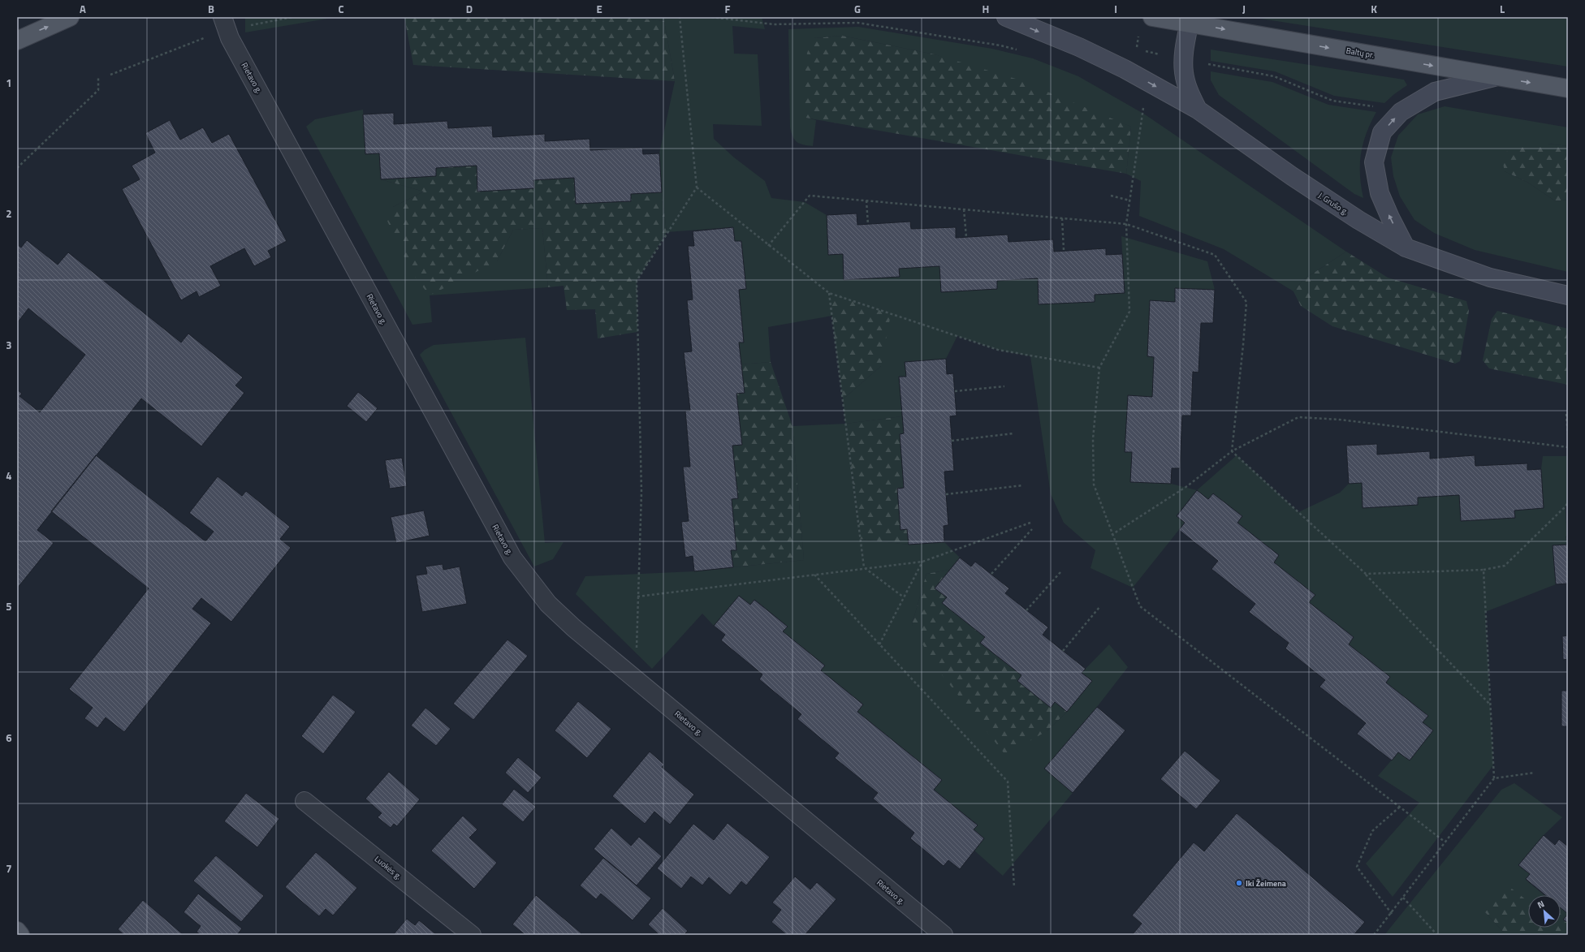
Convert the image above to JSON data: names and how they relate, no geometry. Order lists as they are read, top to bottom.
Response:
{
  "streets": {
    "main road": ["Baltų pr.", "J. Grušo g."],
    "street": ["Rietavo g.", "Luokės g."]
  },
  "one_way": ["Baltų pr."],
  "places": ["Iki Žeimena"],
  "north": "top left",
  "grid": {
    "columns": [
      "A",
      "B",
      "C",
      "D",
      "E",
      "F",
      "G",
      "H",
      "I",
      "J",
      "K",
      "L"
    ],
    "rows": [
      "1",
      "2",
      "3",
      "4",
      "5",
      "6",
      "7"
    ]
  }
}
